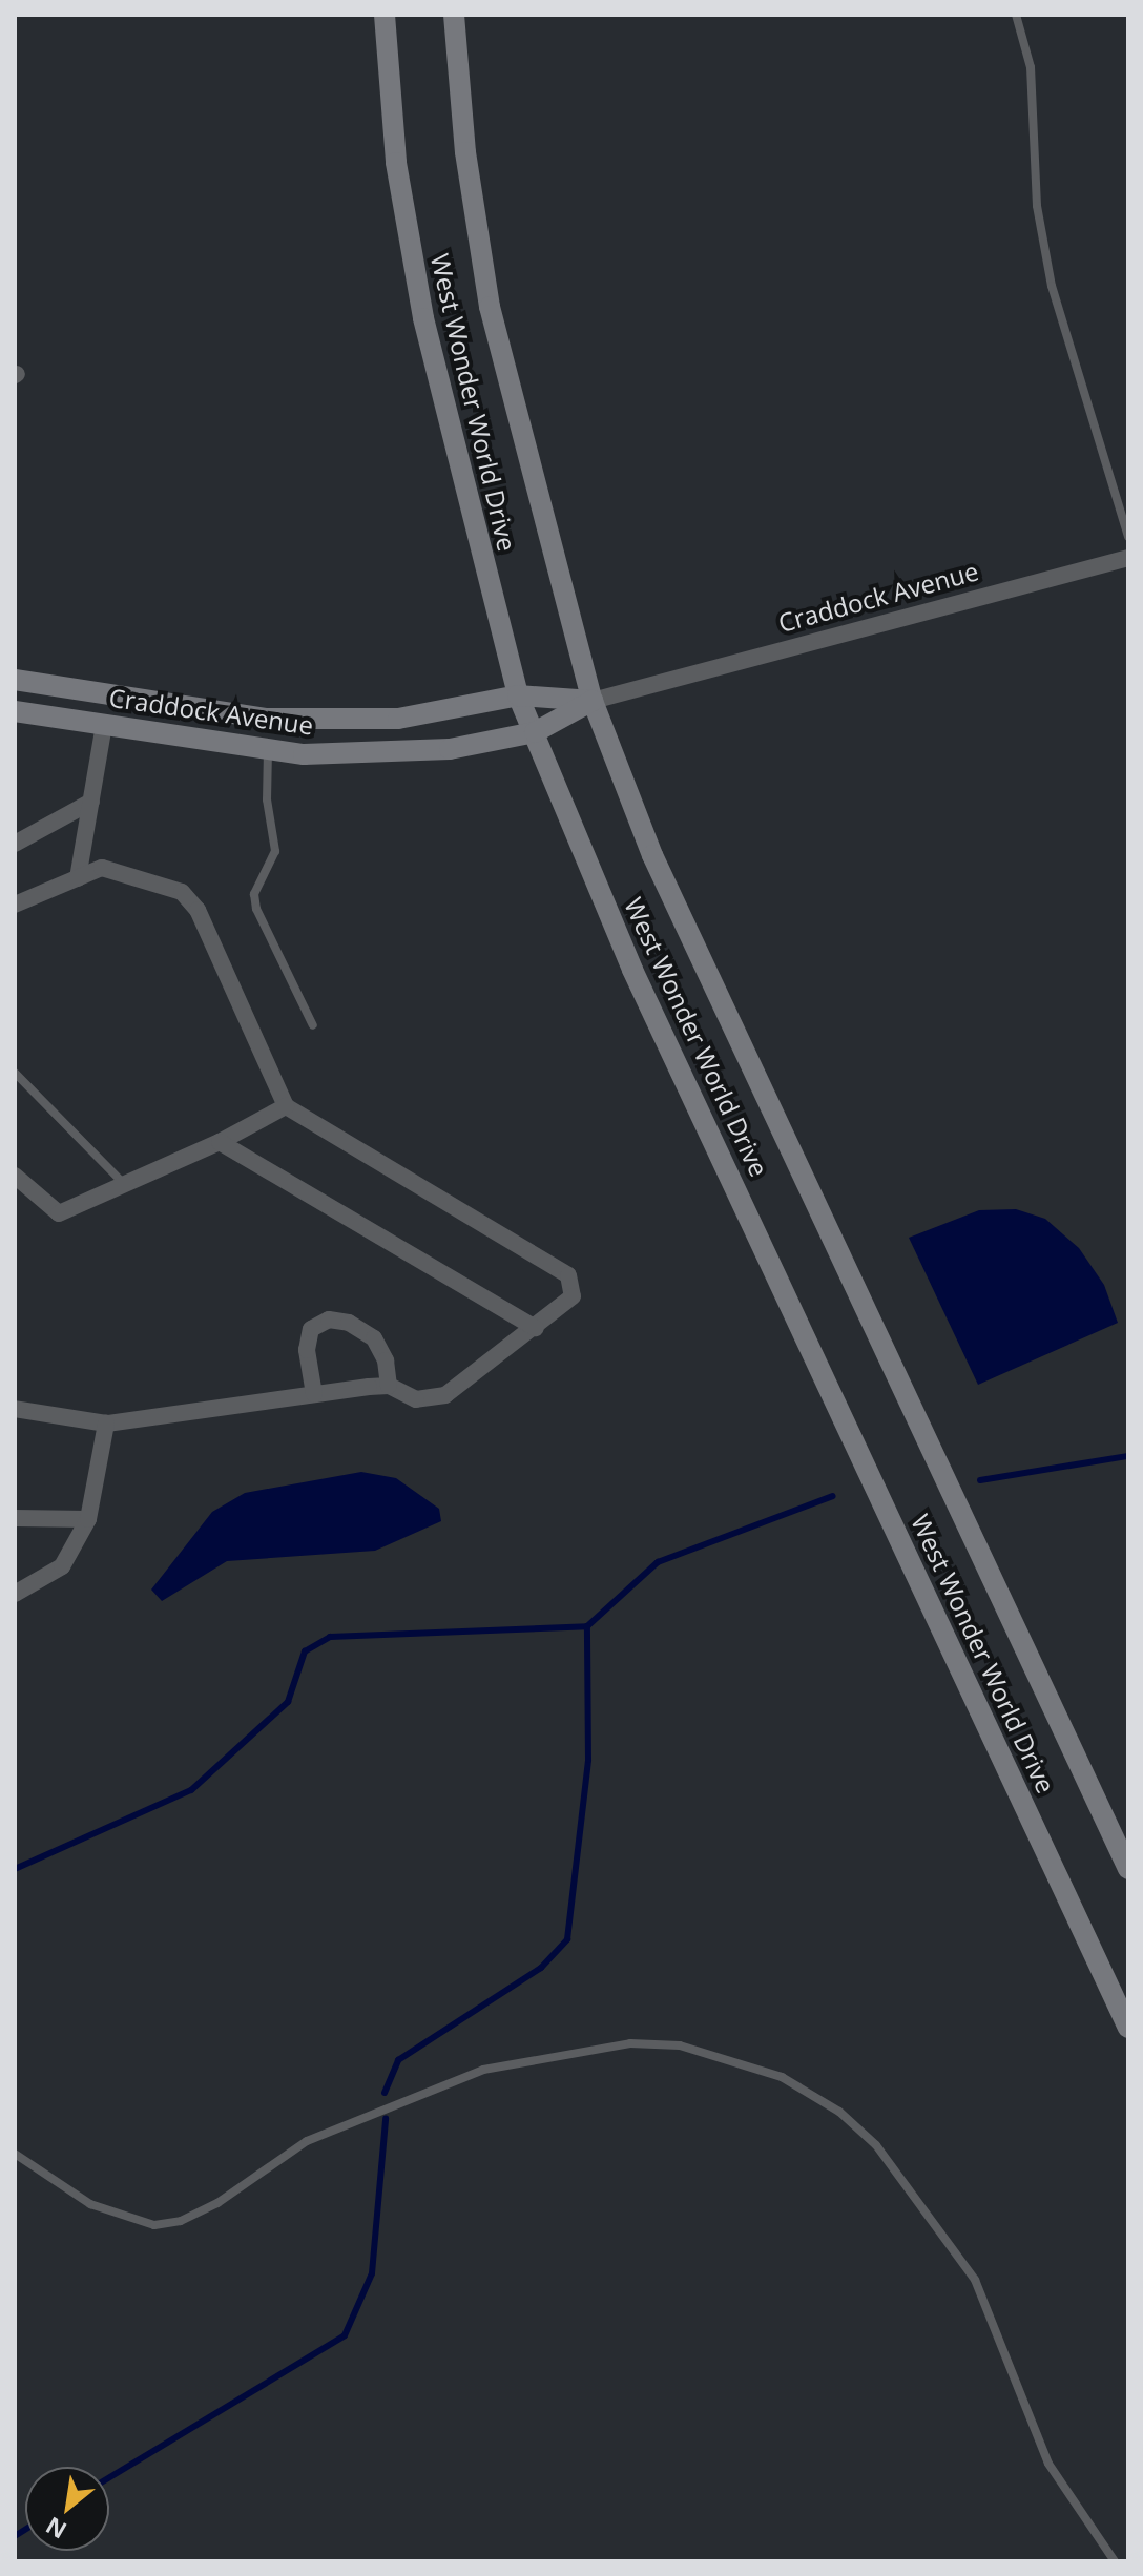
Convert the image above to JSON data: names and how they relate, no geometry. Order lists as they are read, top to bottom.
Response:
{
  "streets": {
    "main road": ["West Wonder World Drive", "Craddock Avenue"]
  },
  "crossings": [
    ["West Wonder World Drive", "Craddock Avenue"]
  ],
  "north": "bottom left"
}
